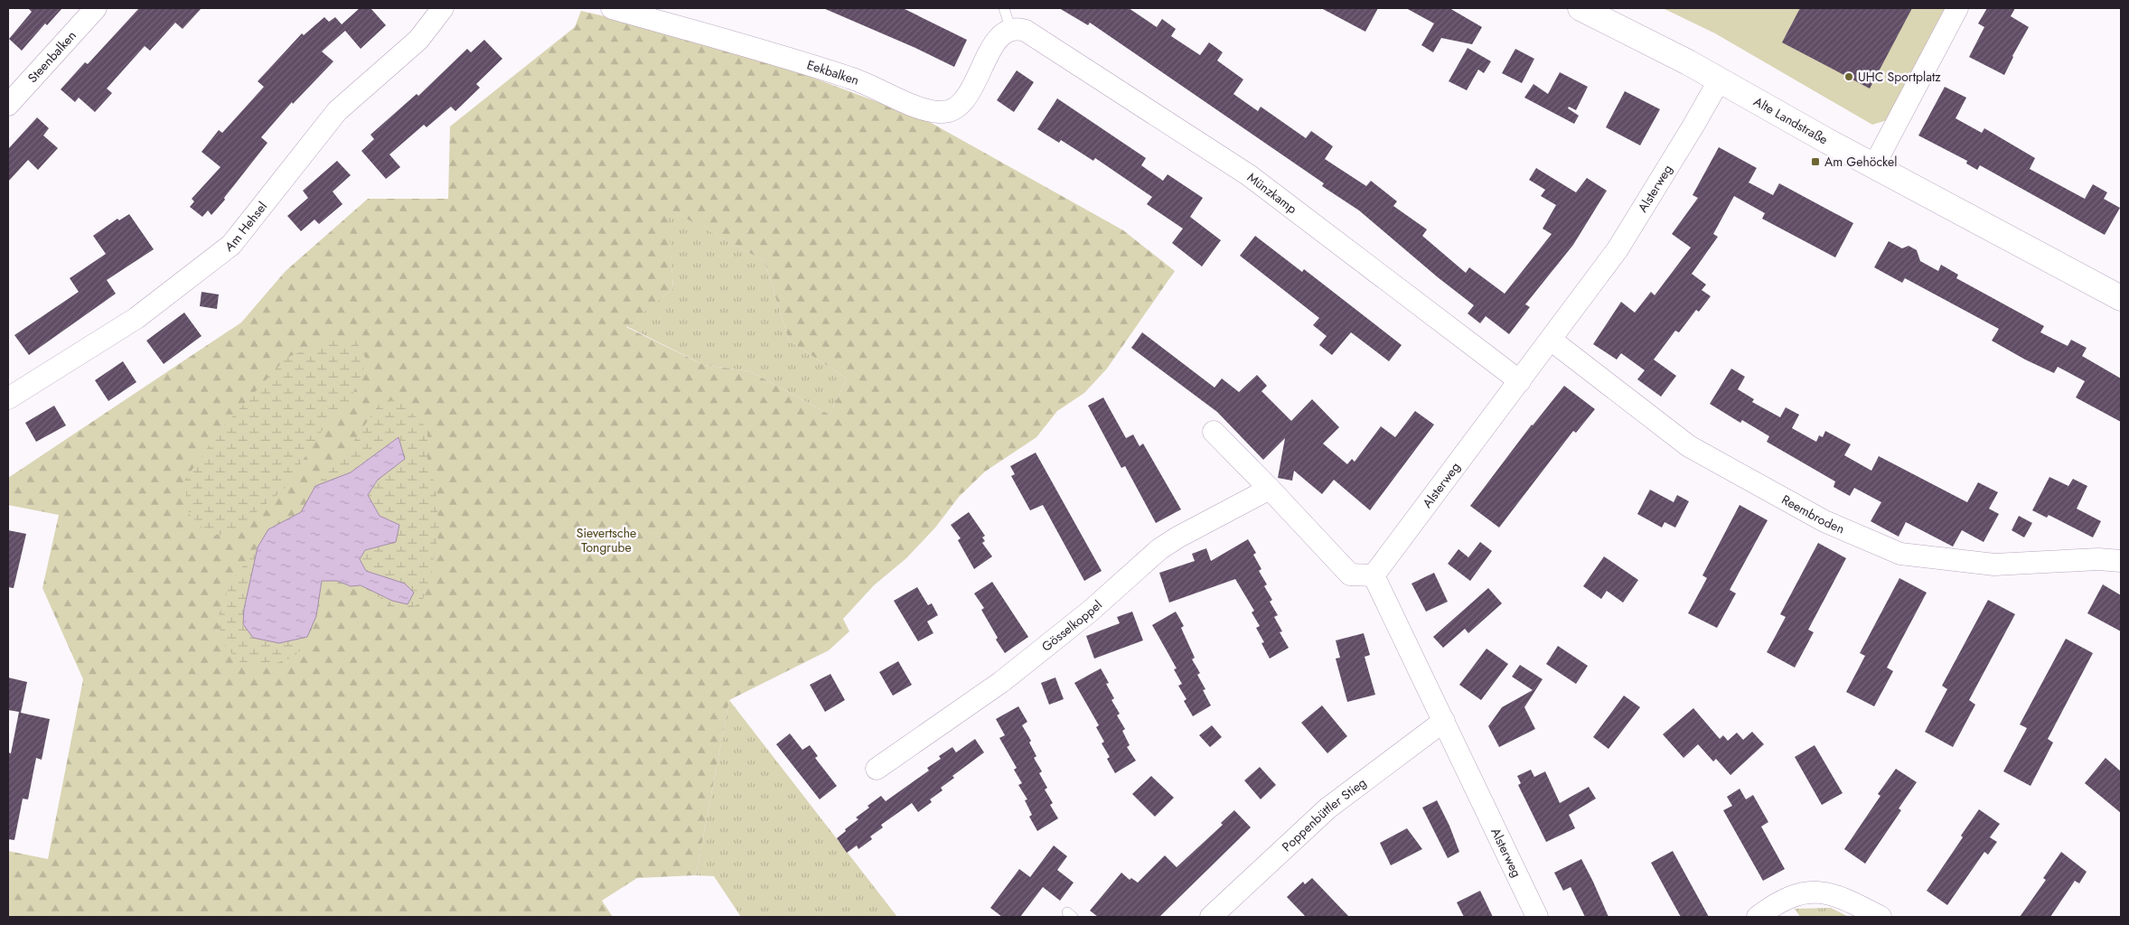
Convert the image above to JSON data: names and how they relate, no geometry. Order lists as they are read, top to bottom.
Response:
{
  "streets": {
    "main road": ["Alte Landstraße"],
    "street": [
      "Steenbalken",
      "Eekbalken",
      "Alsterweg",
      "Münzkamp",
      "Am Hehsel",
      "Reembroden",
      "Gösselkoppel",
      "Poppenbüttler Stieg"
    ]
  },
  "crossings": [
    ["Eekbalken", "Münzkamp"],
    ["Alte Landstraße", "Alsterweg"],
    ["Alsterweg", "Münzkamp"],
    ["Alsterweg", "Reembroden"],
    ["Alsterweg", "Poppenbüttler Stieg"]
  ],
  "parks": ["Sievertsche Tongrube"],
  "places": {
    "other": ["UHC Sportplatz"],
    "transit": ["Am Gehöckel"]
  }
}
